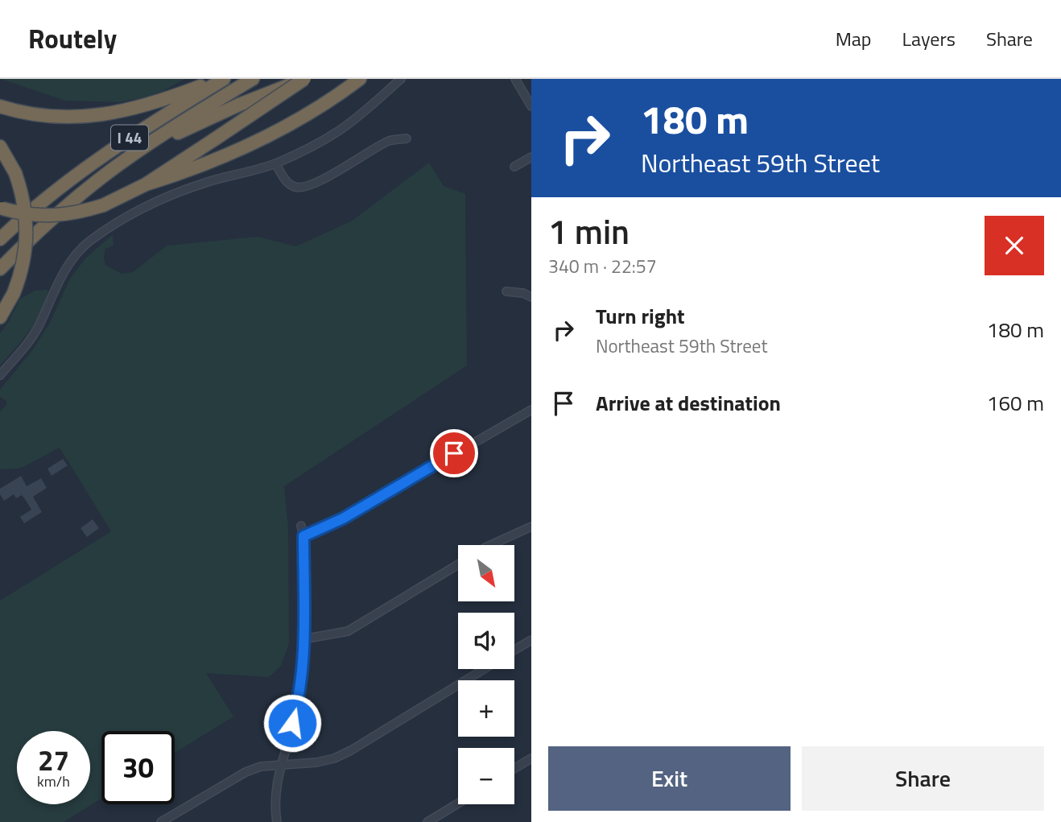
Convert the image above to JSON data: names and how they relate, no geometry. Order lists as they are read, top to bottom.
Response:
{
  "streets": {
    "highway": ["I 44"]
  },
  "north": "bottom right",
  "page": {
    "header": "Routely",
    "nav": ["Map", "Layers", "Share"],
    "turn": ["180 m", "Northeast 59th Street"],
    "heading": ["1 min", "340 m · 22:57"],
    "list": [
      {
        "name": "Turn right",
        "note": "Northeast 59th Street",
        "value": "180 m"
      },
      {
        "name": "Arrive at destination",
        "value": "160 m"
      }
    ],
    "map_buttons": ["+", "−"],
    "speed": "27 km/h",
    "limit": "30",
    "buttons": ["Exit", "Share"]
  }
}
